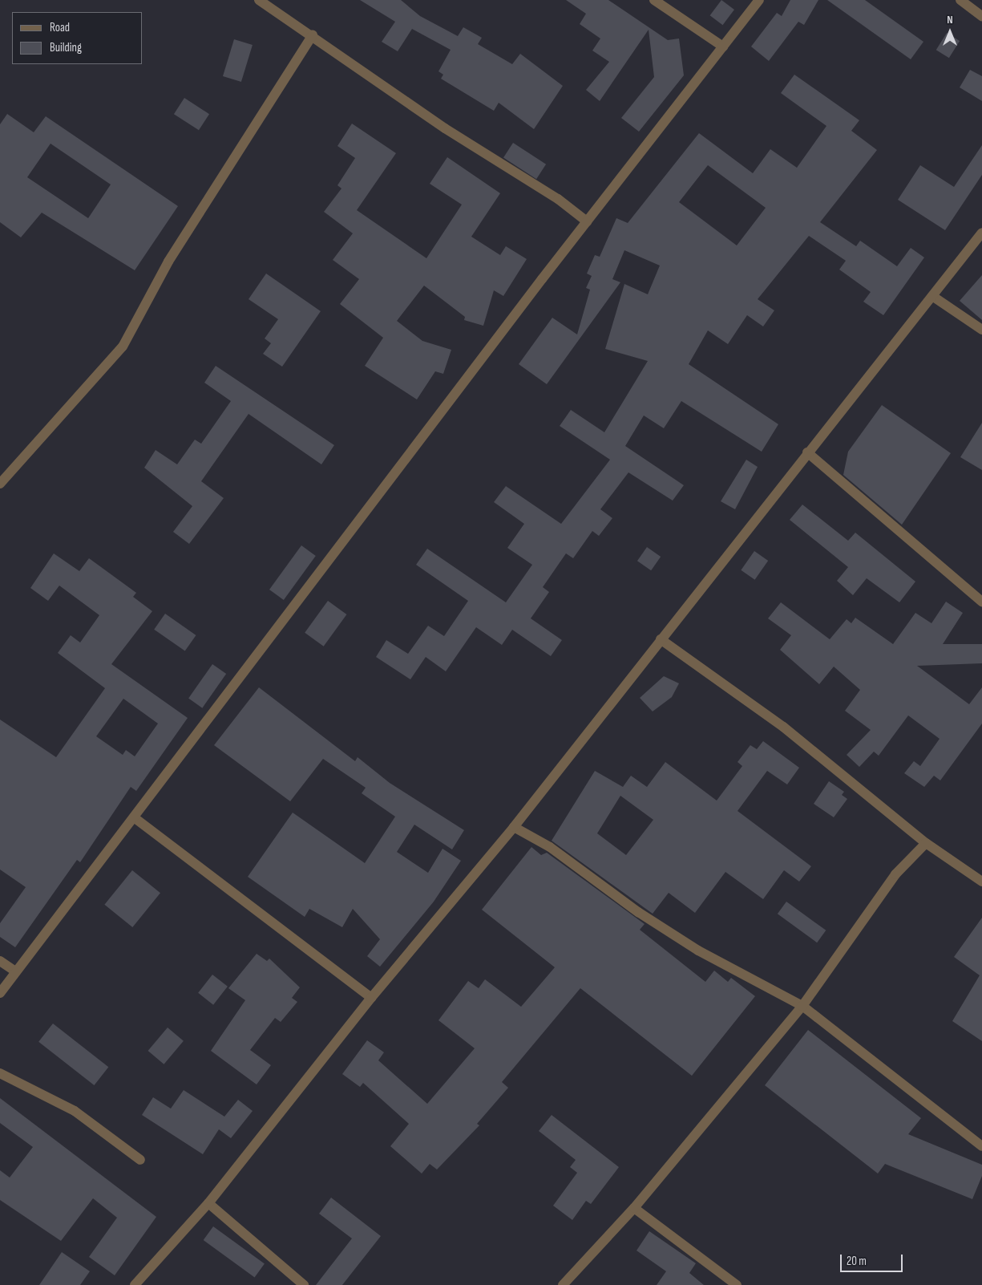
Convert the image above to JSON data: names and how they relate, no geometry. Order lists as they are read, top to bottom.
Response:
{
  "legend": ["Road", "Building"],
  "scale_bar": "20 m",
  "north": "top"
}
